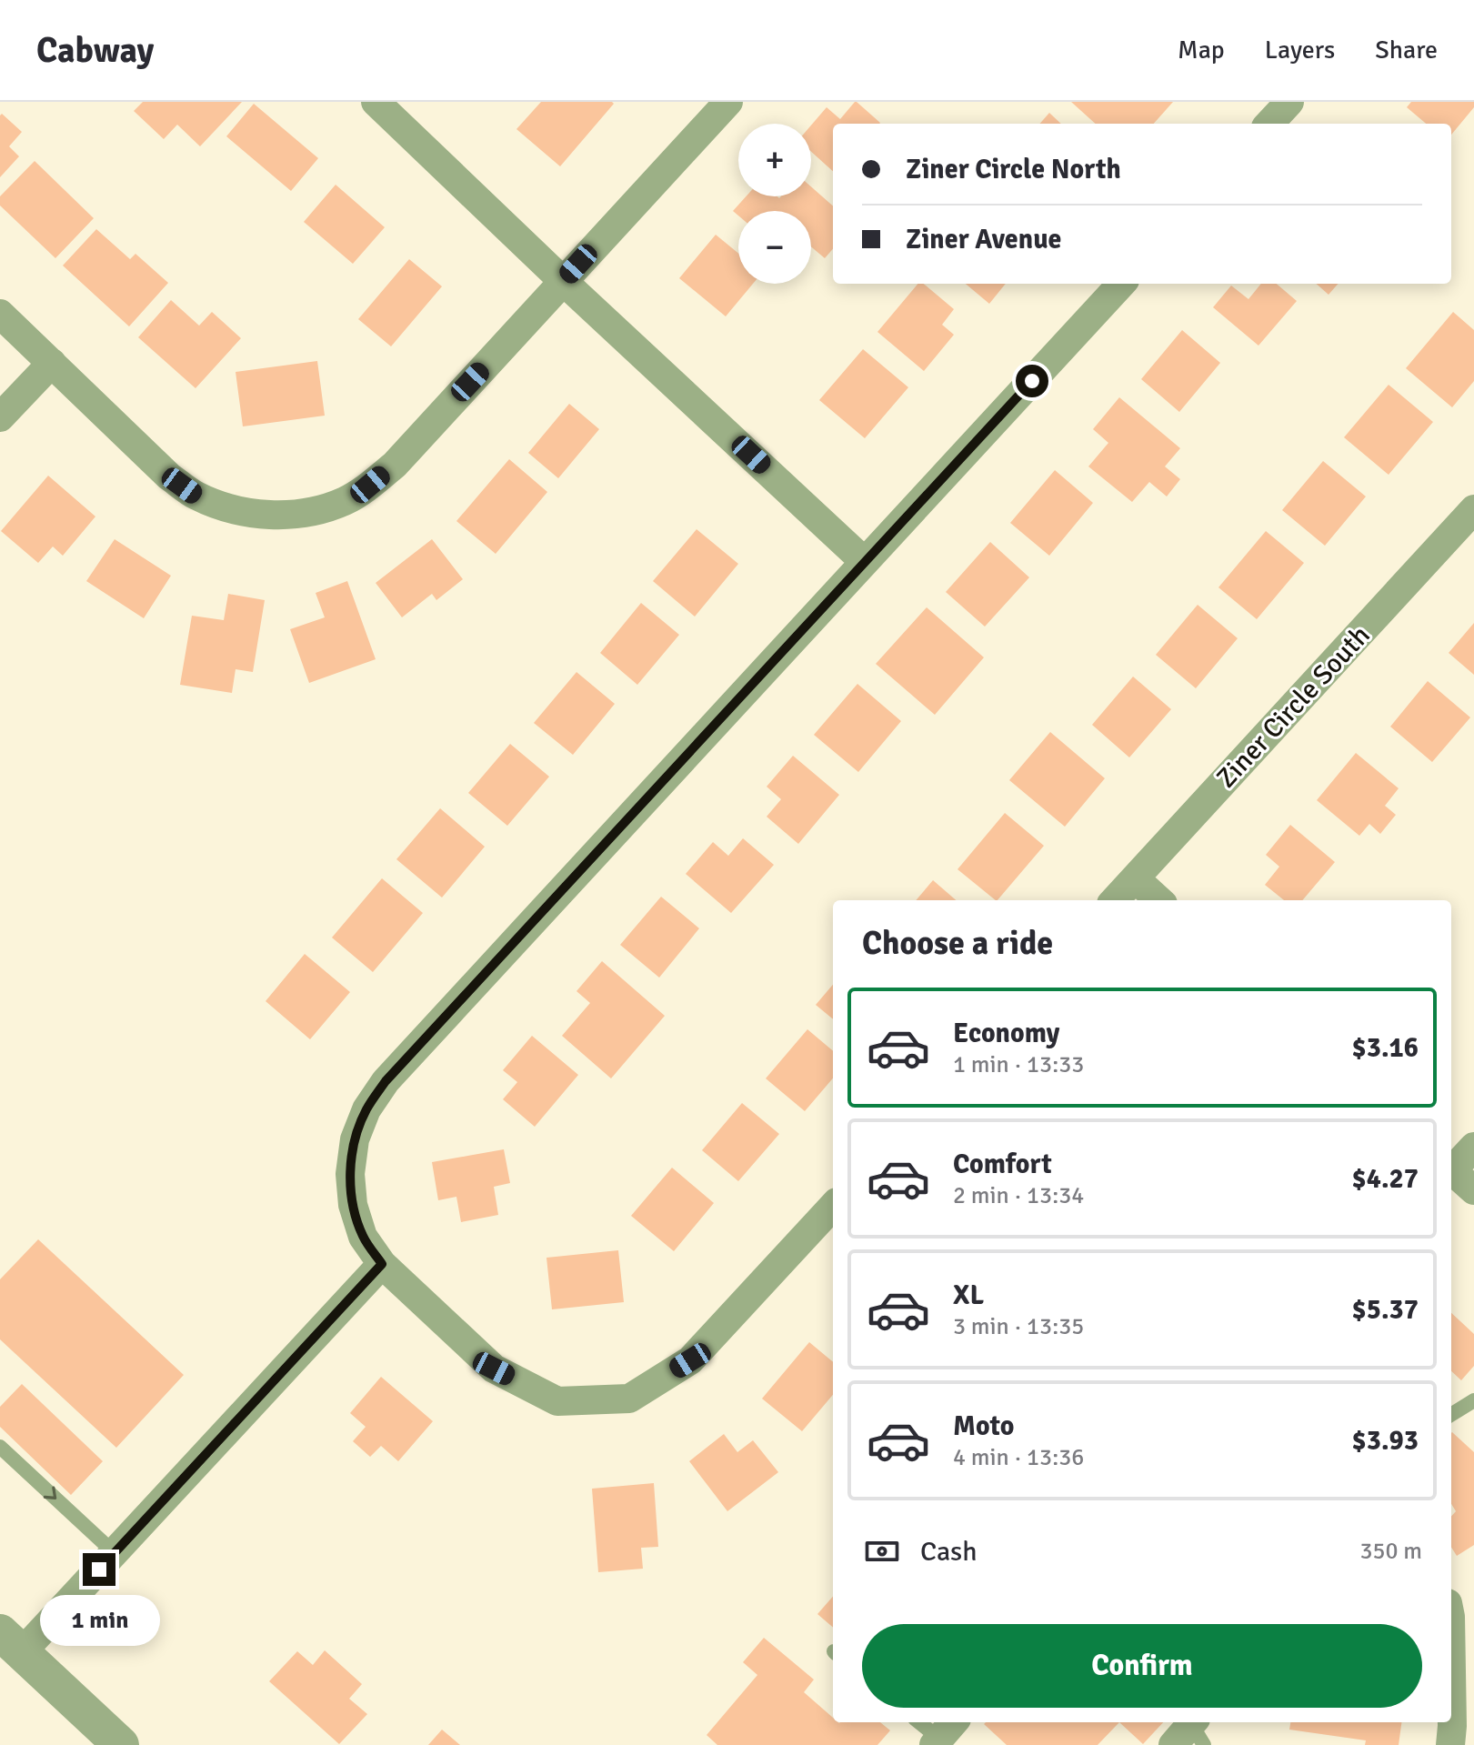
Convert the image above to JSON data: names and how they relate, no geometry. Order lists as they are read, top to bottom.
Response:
{
  "streets": {
    "street": ["Ziner Circle South"]
  },
  "page": {
    "header": "Cabway",
    "nav": ["Map", "Layers", "Share"],
    "map_buttons": ["+", "−"],
    "banner": ["Ziner Circle North", "Ziner Avenue"],
    "heading": "Choose a ride",
    "list": [
      {
        "name": "Economy",
        "note": "1 min · 13:33",
        "value": "$3.16"
      },
      {
        "name": "Comfort",
        "note": "2 min · 13:34",
        "value": "$4.27"
      },
      {
        "name": "XL",
        "note": "3 min · 13:35",
        "value": "$5.37"
      },
      {
        "name": "Moto",
        "note": "4 min · 13:36",
        "value": "$3.93"
      }
    ],
    "pay": ["Cash", "350 m"],
    "bubble": "1 min",
    "buttons": "Confirm"
  }
}
